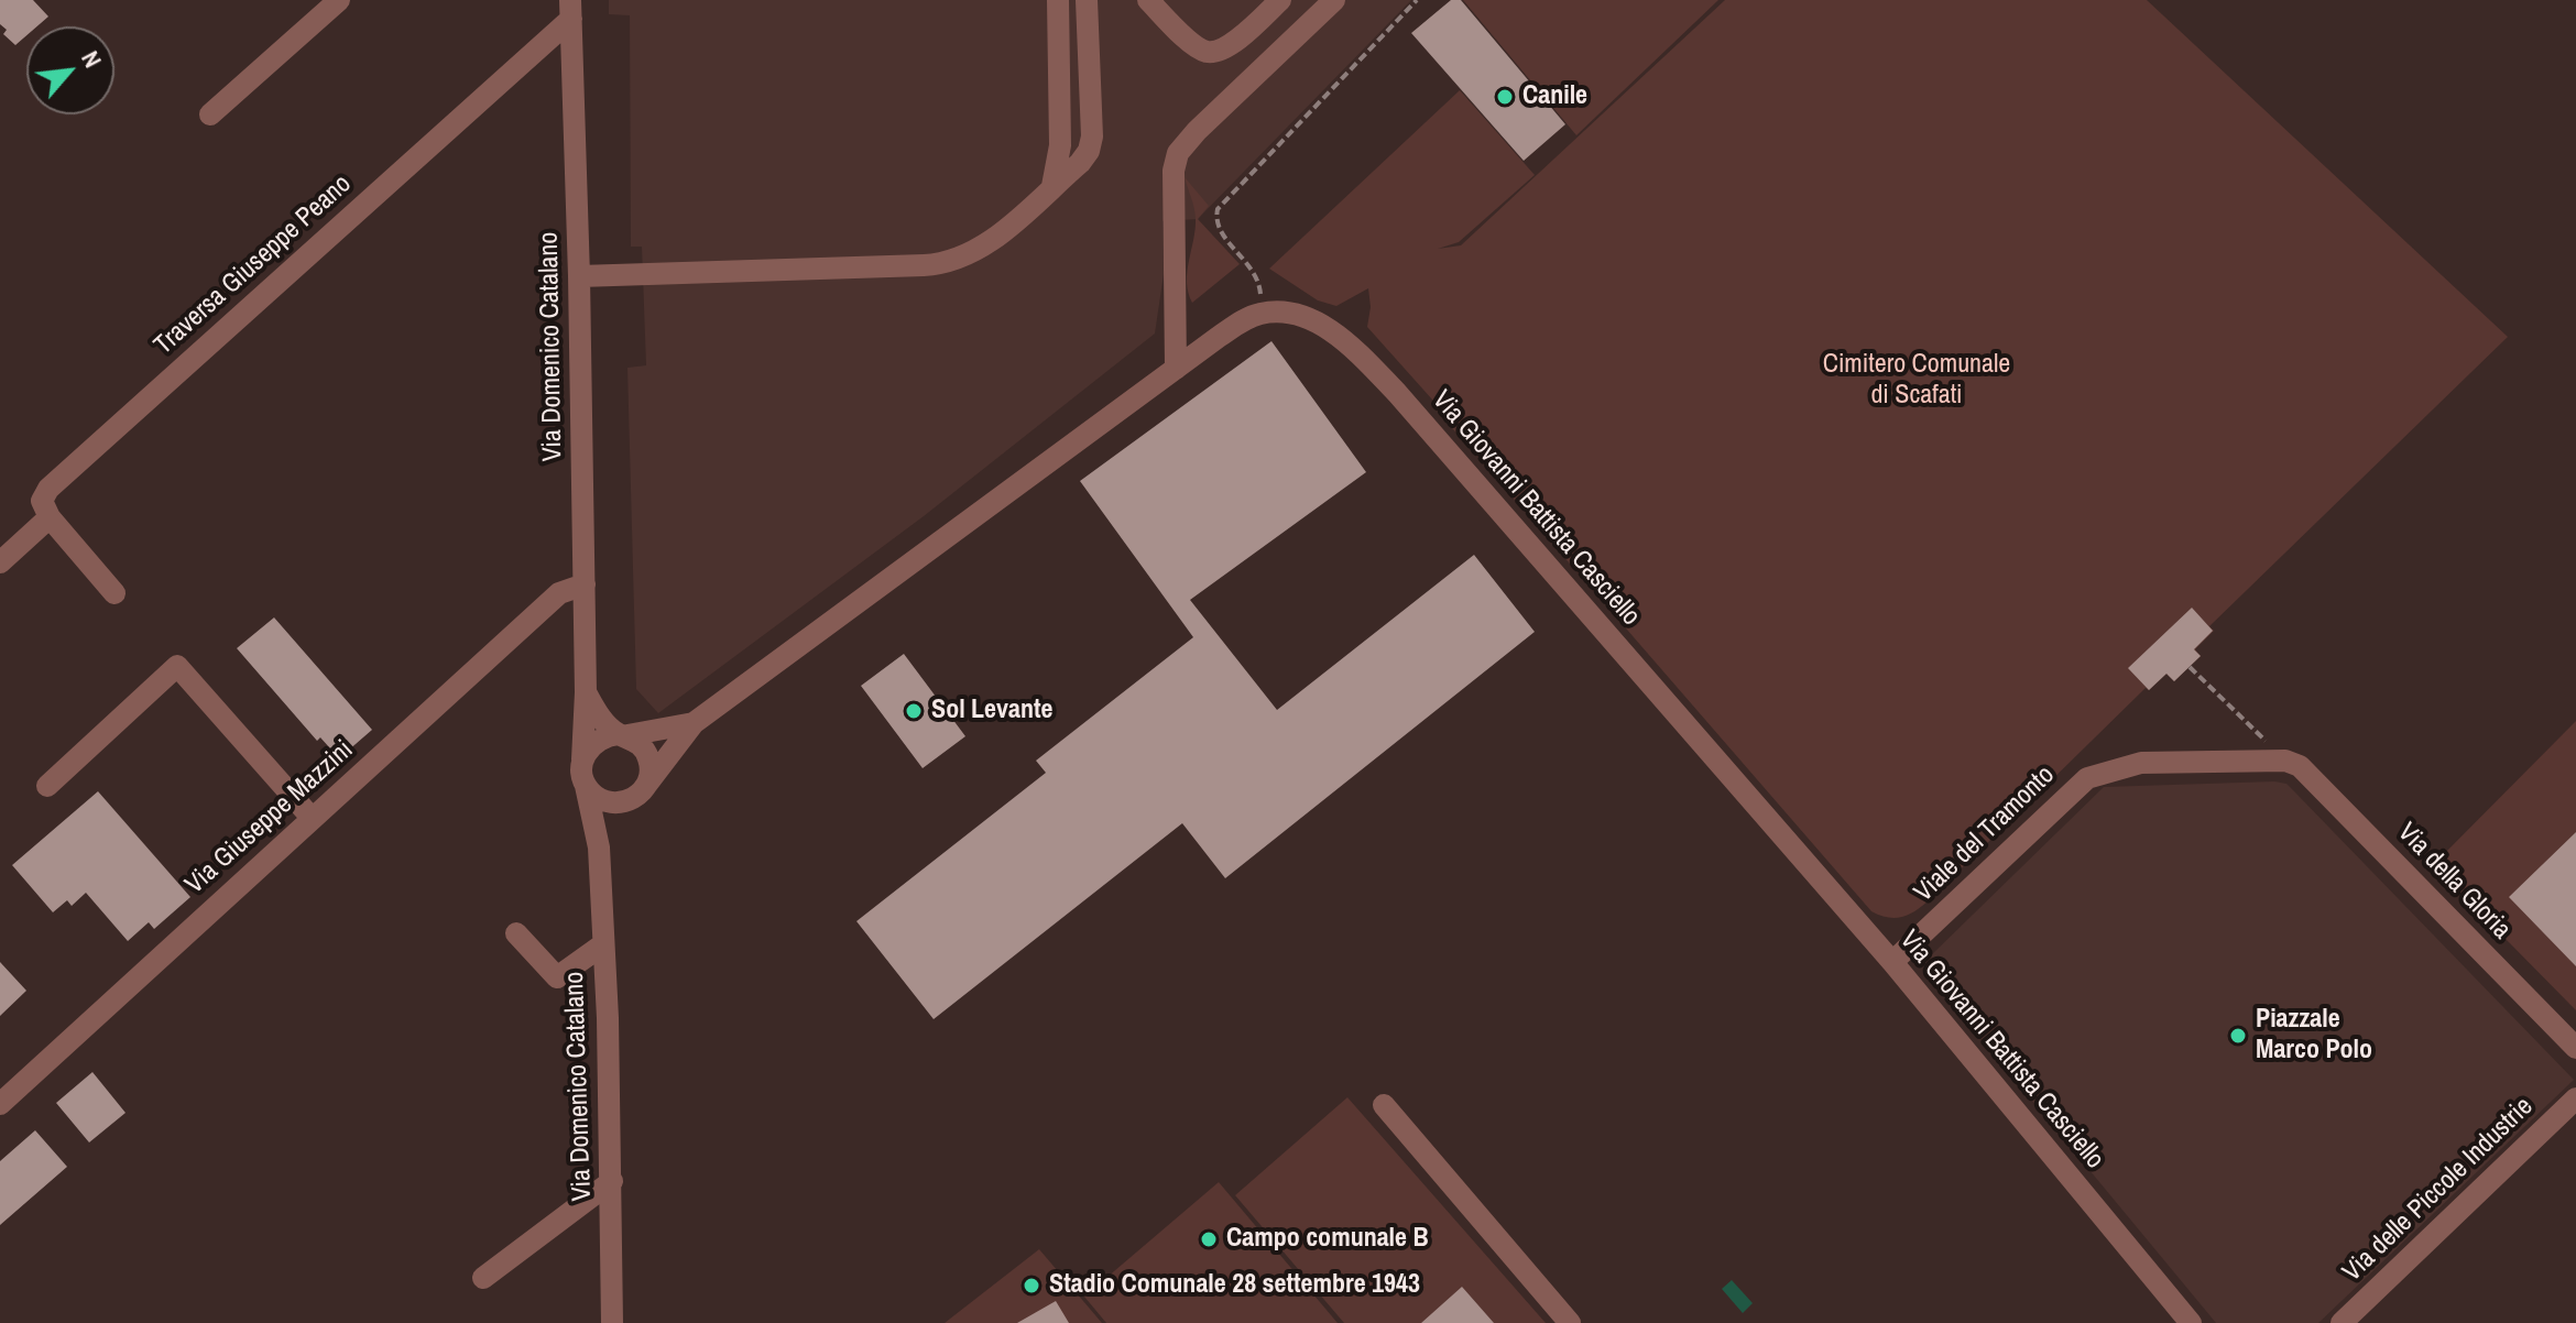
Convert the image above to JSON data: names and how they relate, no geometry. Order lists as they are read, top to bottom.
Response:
{
  "streets": {
    "street": [
      "Traversa Giuseppe Peano",
      "Via Domenico Catalano",
      "Via Giovanni Battista Casciello",
      "Via Giuseppe Mazzini",
      "Viale del Tramonto",
      "Via della Gloria",
      "Via delle Piccole Industrie"
    ]
  },
  "crossings": [
    ["Traversa Giuseppe Peano", "Via Domenico Catalano"],
    ["Via Domenico Catalano", "Via Giuseppe Mazzini"],
    ["Via Giovanni Battista Casciello", "Viale del Tramonto"],
    ["Viale del Tramonto", "Via della Gloria"]
  ],
  "parks": ["Cimitero Comunale di Scafati"],
  "places": [
    "Canile",
    "Sol Levante",
    "Piazzale Marco Polo",
    "Campo comunale B",
    "Stadio Comunale 28 settembre 1943"
  ],
  "north": "top right"
}
